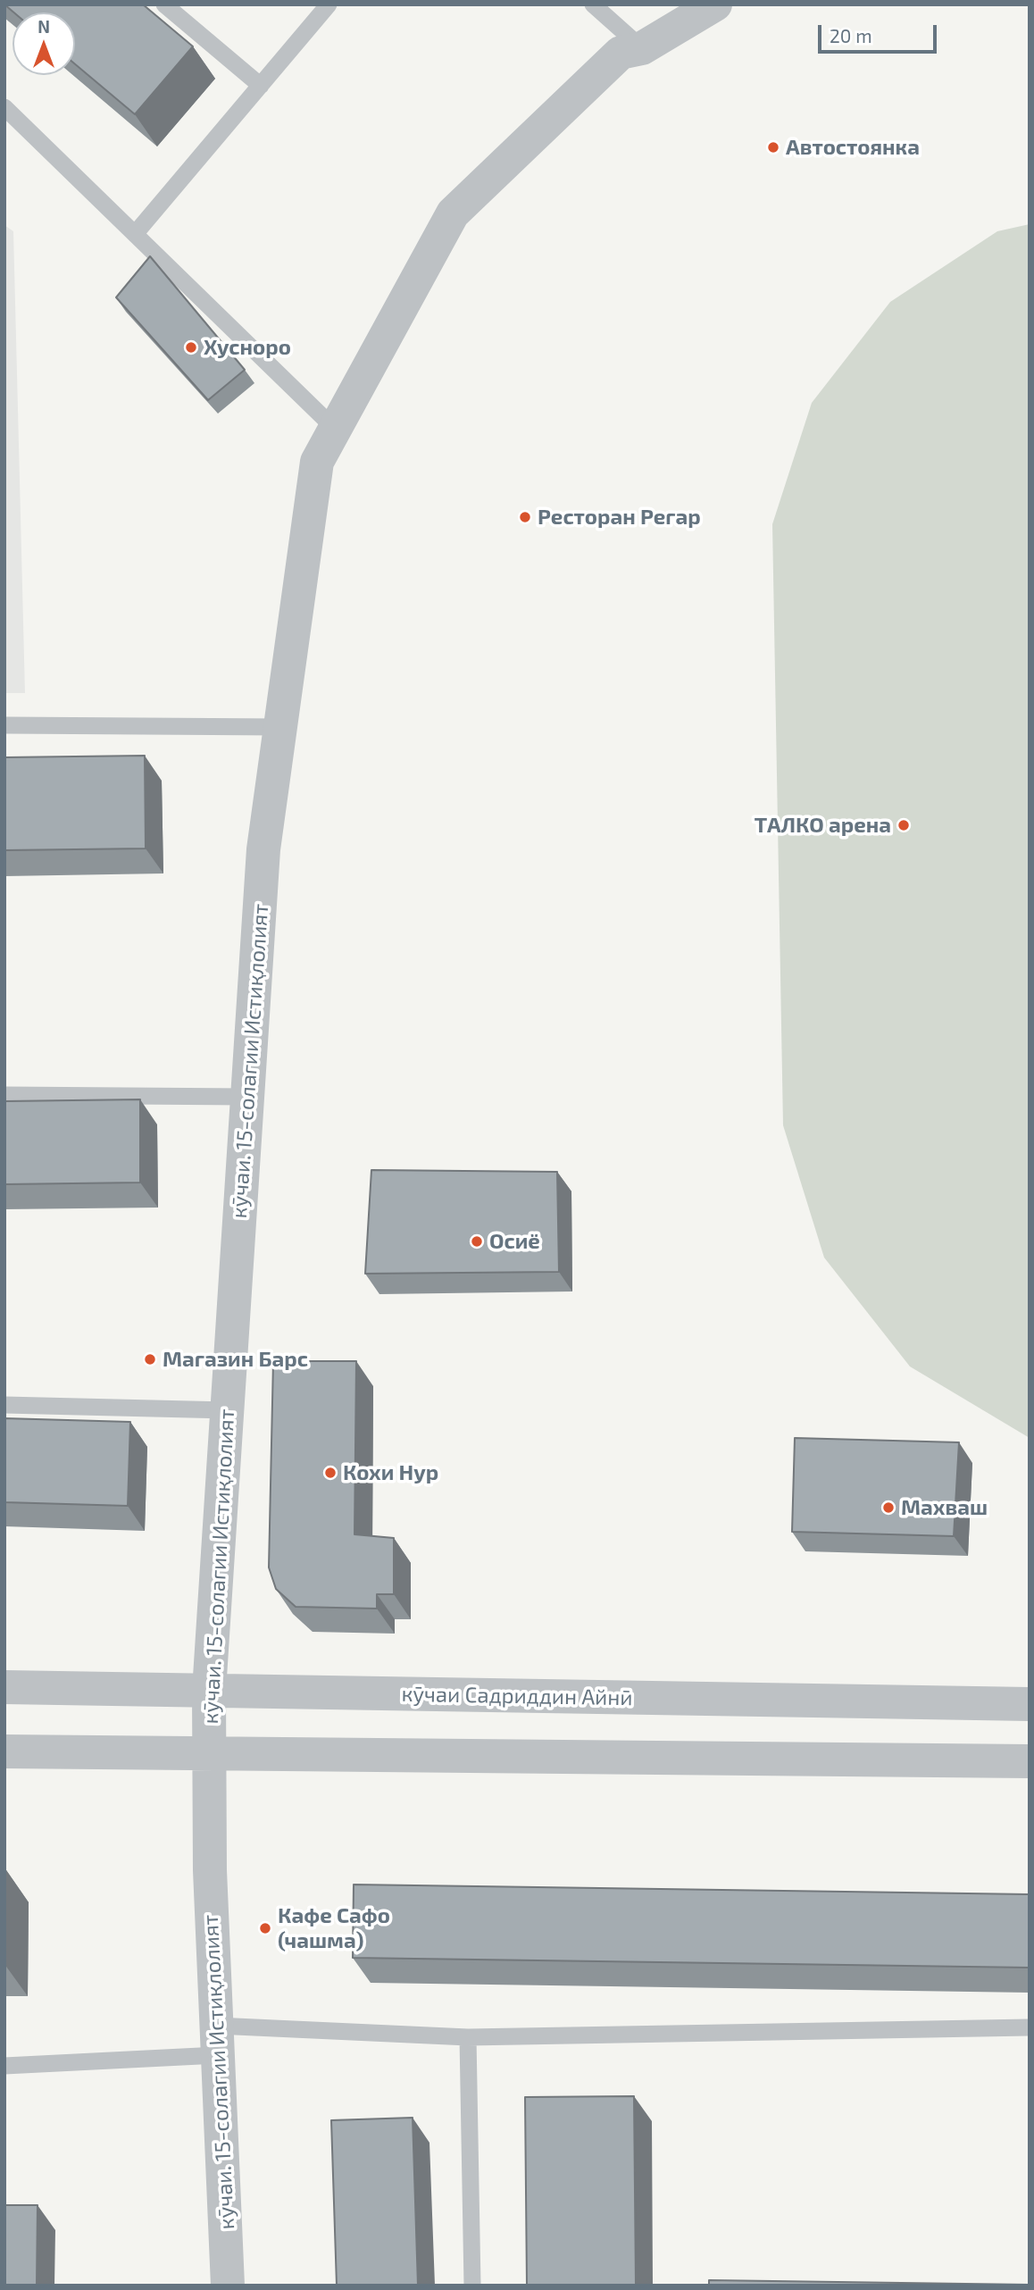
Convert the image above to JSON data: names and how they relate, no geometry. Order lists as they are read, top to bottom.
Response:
{
  "streets": {
    "street": ["кӯчаи. 15-солагии Истиқлолият", "кӯчаи Садриддин Айнӣ"]
  },
  "crossings": [
    ["кӯчаи. 15-солагии Истиқлолият", "кӯчаи Садриддин Айнӣ"]
  ],
  "places": [
    "Автостоянка",
    "Хусноро",
    "Ресторан Регар",
    "ТАЛКО арена",
    "Осиё",
    "Магазин Барс",
    "Кохи Нур",
    "Махваш",
    "Кафе Сафо (чашма)"
  ],
  "scale_bar": "20 m",
  "north": "top"
}
